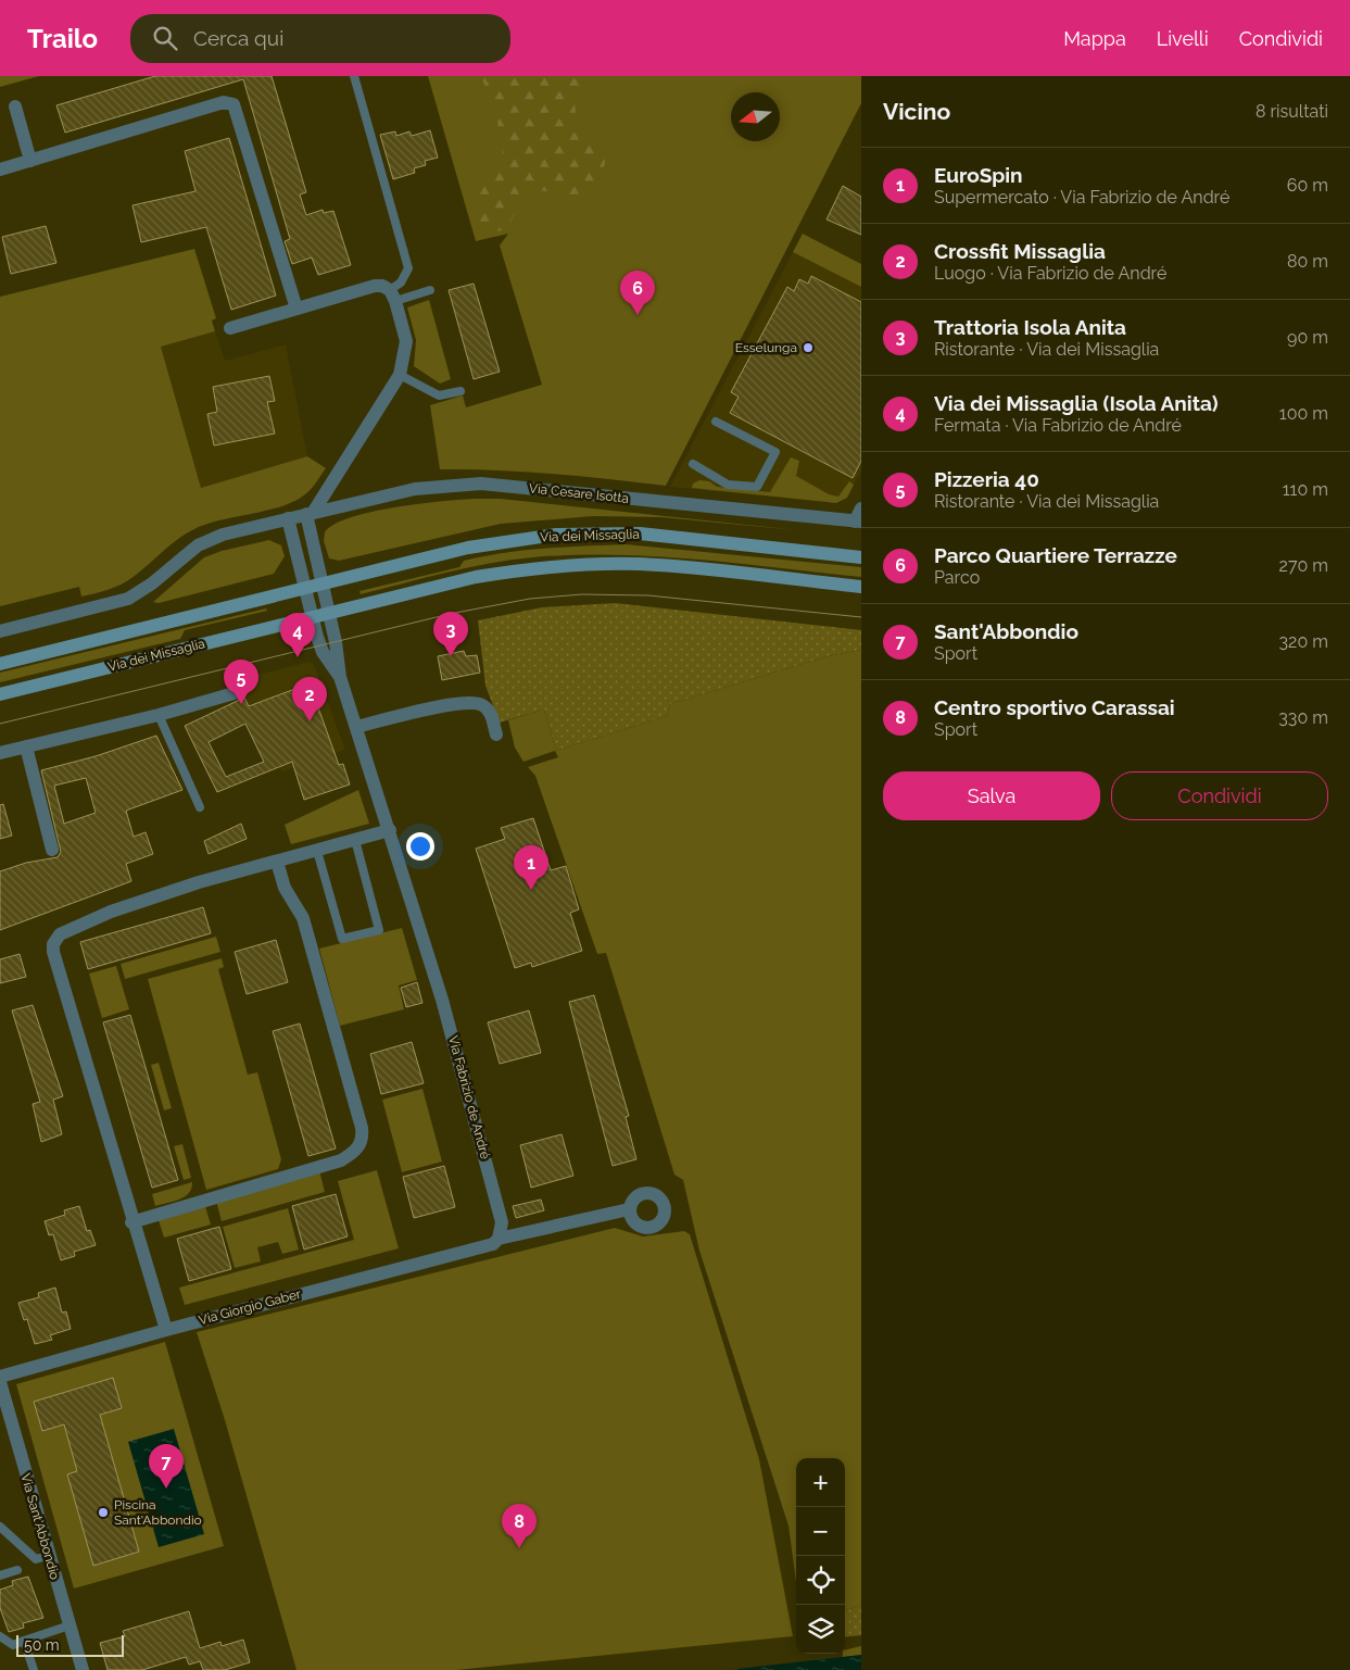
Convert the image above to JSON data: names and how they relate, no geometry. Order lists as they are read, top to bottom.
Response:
{
  "streets": {
    "main road": ["Via dei Missaglia"],
    "street": [
      "Via Cesare Isotta",
      "Via Fabrizio de André",
      "Via Giorgio Gaber",
      "Via Sant'Abbondio"
    ]
  },
  "crossings": [
    ["Via dei Missaglia", "Via Fabrizio de André"],
    ["Via Fabrizio de André", "Via Giorgio Gaber"]
  ],
  "places": ["Esselunga", "Piscina Sant'Abbondio"],
  "scale_bar": "50 m",
  "north": "left",
  "page": {
    "header": "Trailo",
    "search": "Cerca qui",
    "nav": ["Mappa", "Livelli", "Condividi"],
    "heading": ["Vicino", "8 risultati"],
    "list": [
      {
        "mark": "1",
        "name": "EuroSpin",
        "note": "Supermercato · Via Fabrizio de André",
        "value": "60 m"
      },
      {
        "mark": "2",
        "name": "Crossfit Missaglia",
        "note": "Luogo · Via Fabrizio de André",
        "value": "80 m"
      },
      {
        "mark": "3",
        "name": "Trattoria Isola Anita",
        "note": "Ristorante · Via dei Missaglia",
        "value": "90 m"
      },
      {
        "mark": "4",
        "name": "Via dei Missaglia (Isola Anita)",
        "note": "Fermata · Via Fabrizio de André",
        "value": "100 m"
      },
      {
        "mark": "5",
        "name": "Pizzeria 40",
        "note": "Ristorante · Via dei Missaglia",
        "value": "110 m"
      },
      {
        "mark": "6",
        "name": "Parco Quartiere Terrazze",
        "note": "Parco",
        "value": "270 m"
      },
      {
        "mark": "7",
        "name": "Sant'Abbondio",
        "note": "Sport",
        "value": "320 m"
      },
      {
        "mark": "8",
        "name": "Centro sportivo Carassai",
        "note": "Sport",
        "value": "330 m"
      }
    ],
    "pins": [
      "6",
      "3",
      "4",
      "5",
      "2",
      "1",
      "7",
      "8"
    ],
    "buttons": ["Salva", "Condividi"],
    "map_buttons": ["+", "−"],
    "scale": "50 m"
  }
}
